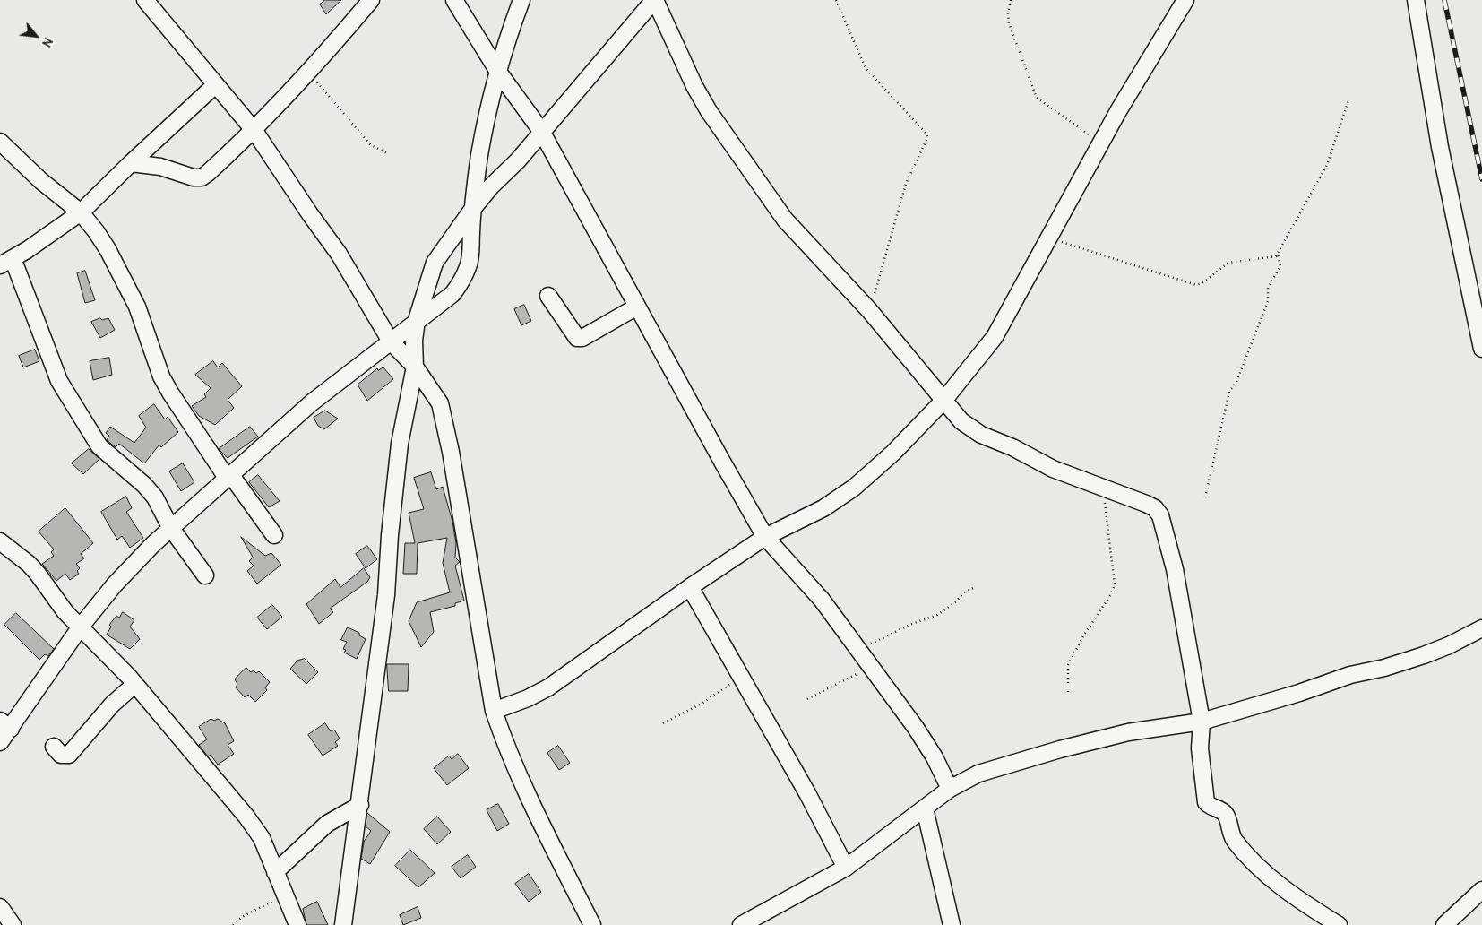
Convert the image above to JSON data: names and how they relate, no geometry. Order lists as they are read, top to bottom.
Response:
{
  "north": "bottom right"
}
